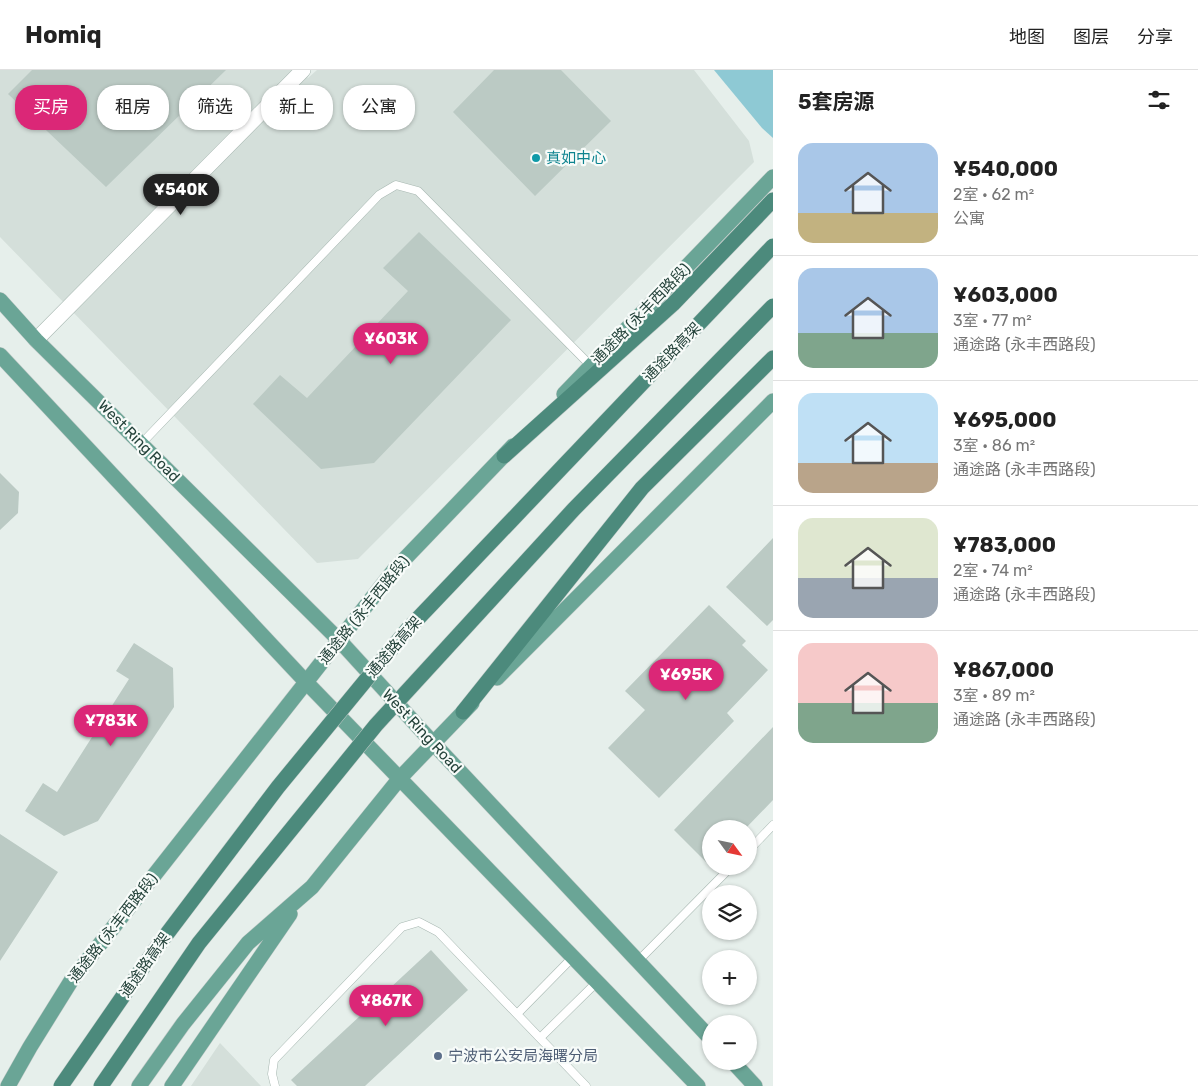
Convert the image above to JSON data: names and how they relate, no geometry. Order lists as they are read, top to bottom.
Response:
{
  "streets": {
    "highway": ["通途路高架"],
    "main road": ["通途路 (永丰西路段)", "West Ring Road"]
  },
  "crossings": [
    ["通途路 (永丰西路段)", "West Ring Road"]
  ],
  "places": ["真如中心", "宁波市公安局海曙分局"],
  "north": "bottom right",
  "page": {
    "header": "Homiq",
    "nav": ["地图", "图层", "分享"],
    "heading": "5套房源",
    "chip": [
      "买房",
      "租房",
      "筛选",
      "新上",
      "公寓"
    ],
    "list": [
      {
        "name": "¥540,000",
        "note": "2室 · 62 m² · 公寓"
      },
      {
        "name": "¥603,000",
        "note": "3室 · 77 m² · 通途路 (永丰西路段)"
      },
      {
        "name": "¥695,000",
        "note": "3室 · 86 m² · 通途路 (永丰西路段)"
      },
      {
        "name": "¥783,000",
        "note": "2室 · 74 m² · 通途路 (永丰西路段)"
      },
      {
        "name": "¥867,000",
        "note": "3室 · 89 m² · 通途路 (永丰西路段)"
      }
    ],
    "price": [
      "¥540K",
      "¥603K",
      "¥695K",
      "¥783K",
      "¥867K"
    ],
    "map_buttons": ["+", "−"]
  }
}
